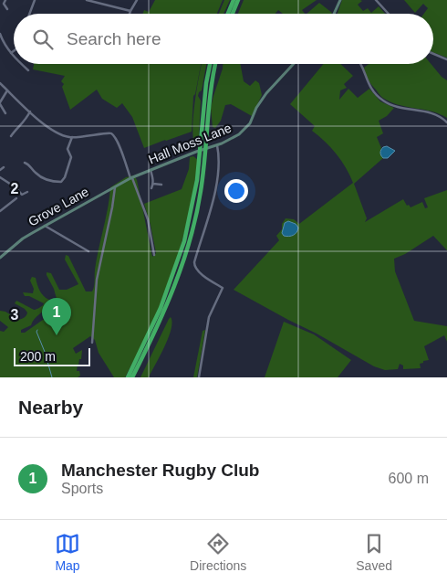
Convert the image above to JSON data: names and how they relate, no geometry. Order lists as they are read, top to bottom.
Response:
{
  "streets": {
    "street": ["Hall Moss Lane", "Grove Lane"]
  },
  "crossings": [
    ["Hall Moss Lane", "Grove Lane"]
  ],
  "scale_bar": "200 m",
  "page": {
    "search": "Search here",
    "pins": "1",
    "scale": "200 m",
    "heading": "Nearby",
    "list": [
      {
        "mark": "1",
        "name": "Manchester Rugby Club",
        "note": "Sports",
        "value": "600 m"
      }
    ],
    "nav": ["Map", "Directions", "Saved"]
  },
  "grid": {
    "rows": ["2", "3"]
  }
}
